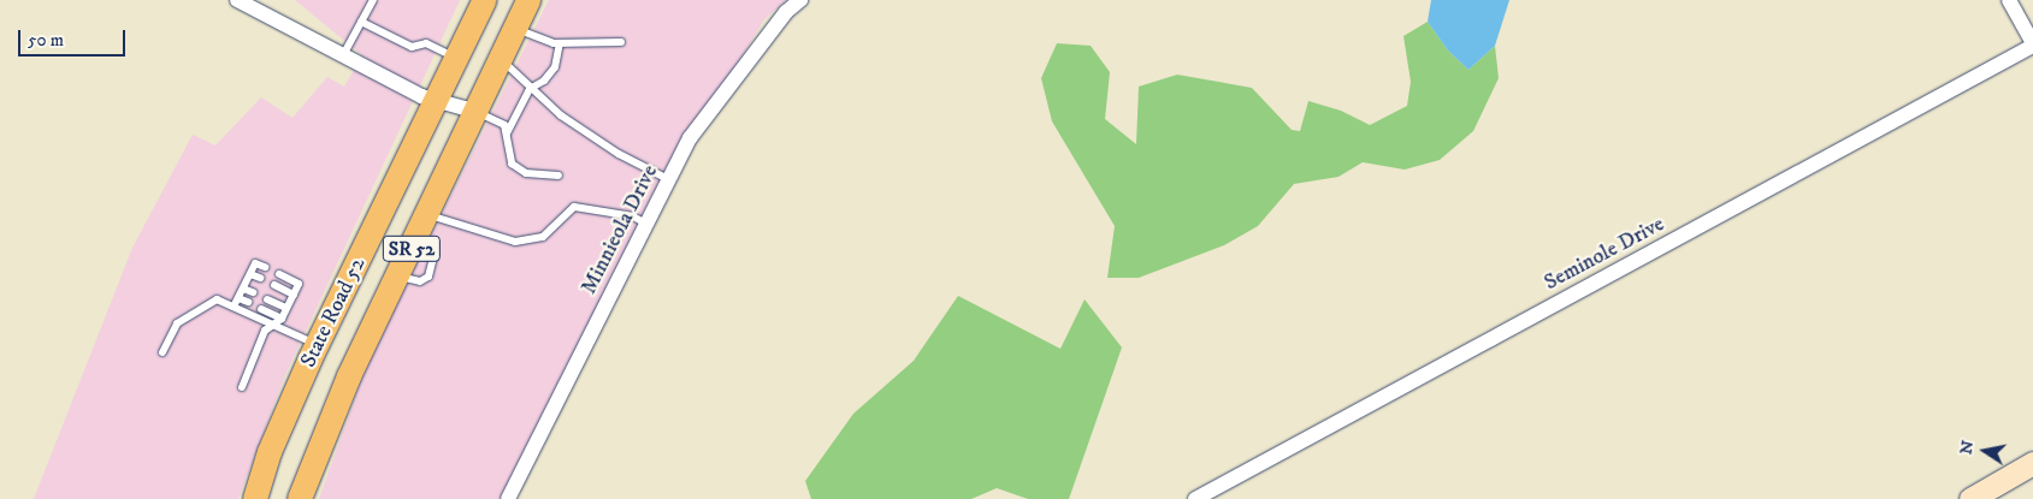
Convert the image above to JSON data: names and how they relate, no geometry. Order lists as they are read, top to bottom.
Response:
{
  "streets": {
    "main road": ["SR 52", "State Road 52"],
    "street": ["Minnieola Drive", "Seminole Drive"]
  },
  "scale_bar": "50 m",
  "north": "left"
}
